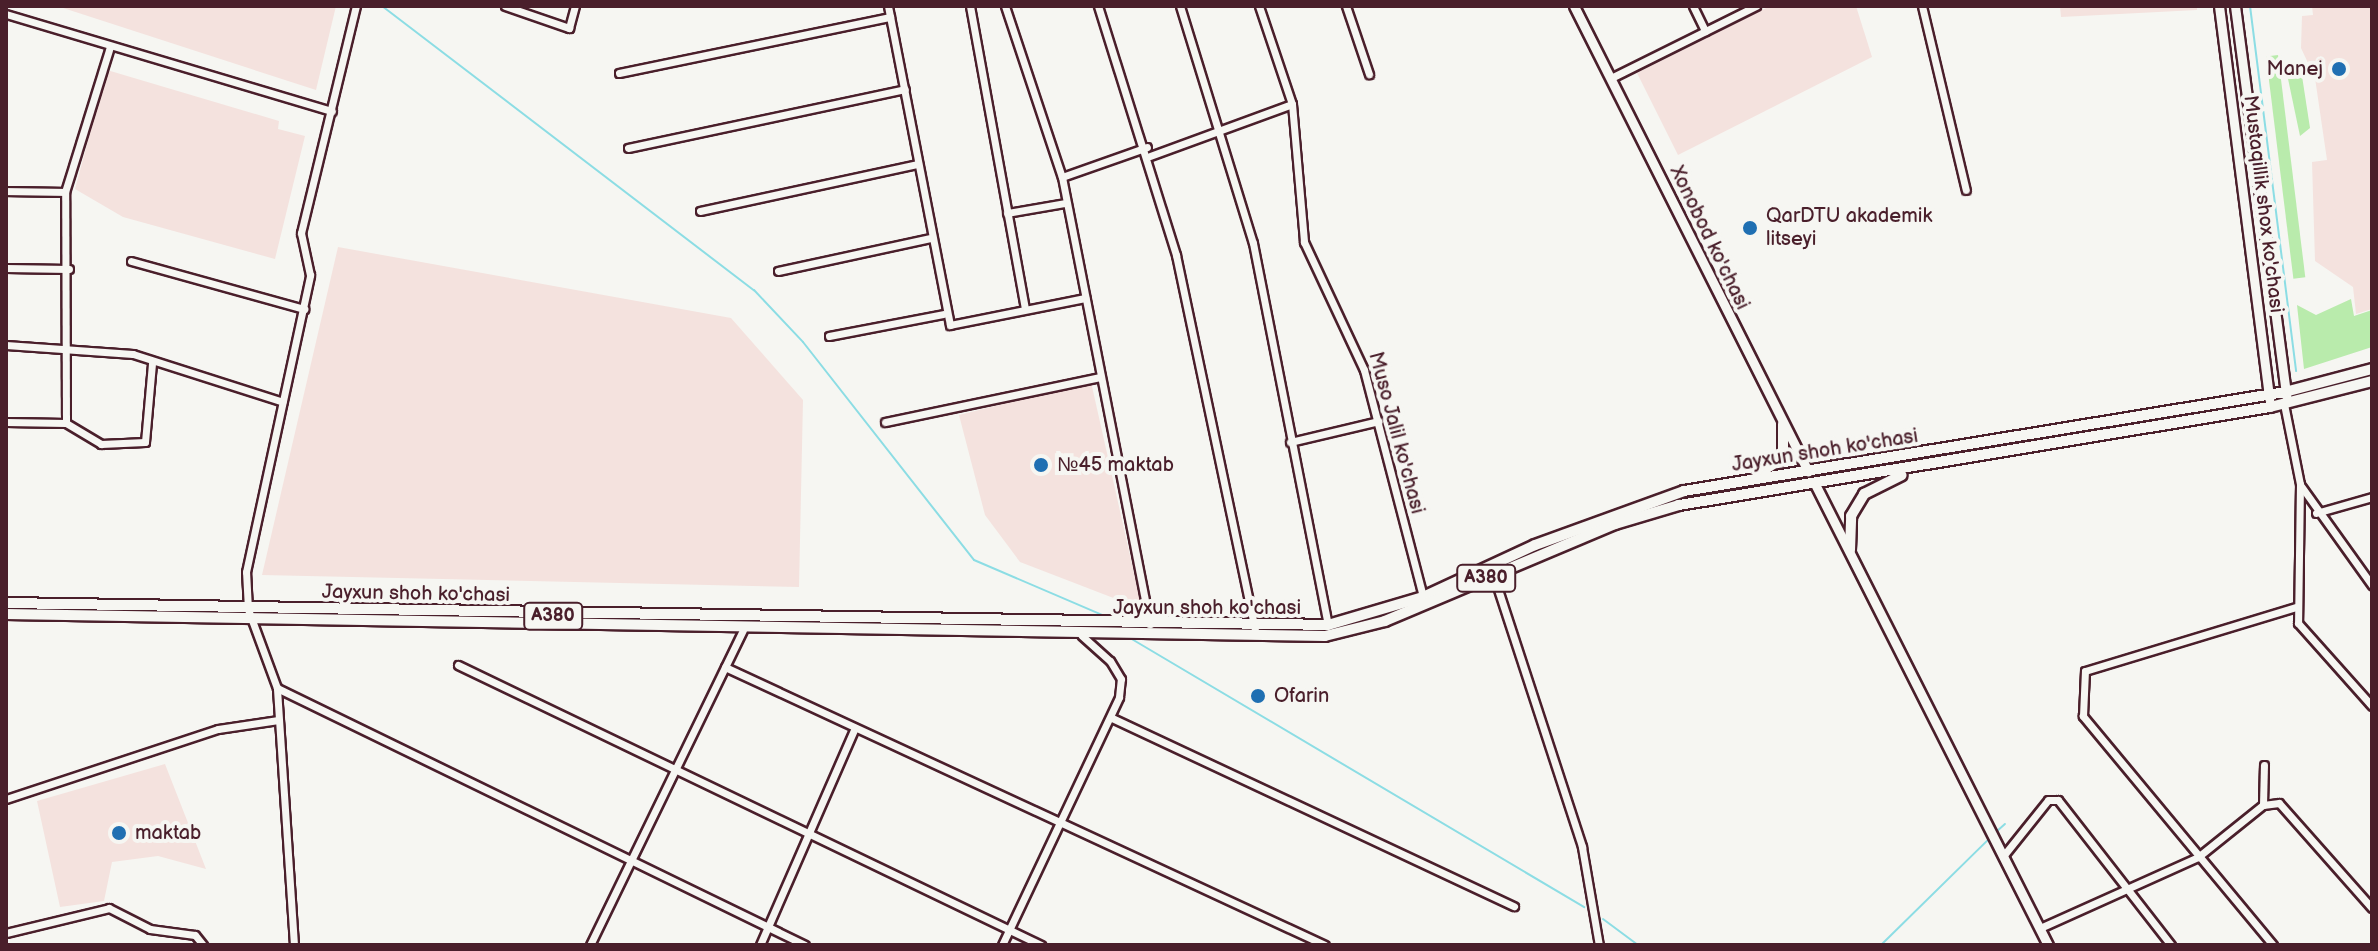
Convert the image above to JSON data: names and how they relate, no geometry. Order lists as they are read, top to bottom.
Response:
{
  "streets": {
    "highway": ["Jayxun shoh ko'chasi", "A380"],
    "main road": ["Mustaqillik shox ko'chasi", "Xonobod ko'chasi"],
    "street": ["Muso Jalil ko'chasi"]
  },
  "crossings": [
    ["Mustaqillik shox ko'chasi", "Jayxun shoh ko'chasi"],
    ["Xonobod ko'chasi", "Jayxun shoh ko'chasi"],
    ["Muso Jalil ko'chasi", "Jayxun shoh ko'chasi"]
  ],
  "places": [
    "Manej",
    "QarDTU akademik litseyi",
    "№45 maktab",
    "Ofarin",
    "maktab"
  ]
}
